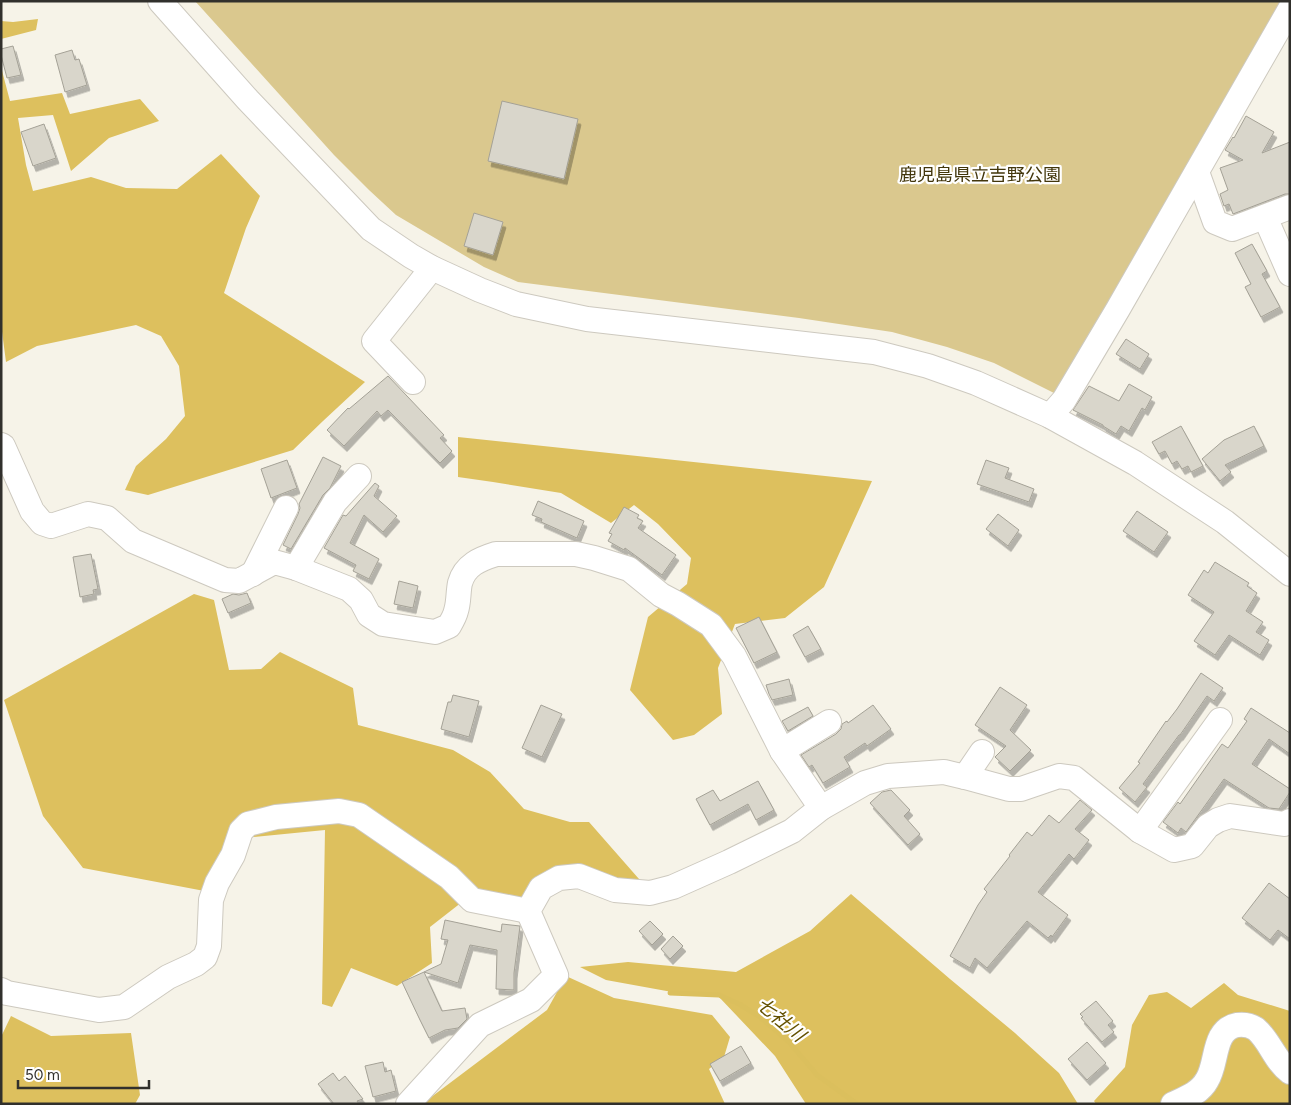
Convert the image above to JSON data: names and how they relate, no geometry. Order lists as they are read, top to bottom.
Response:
{
  "water": ["七社川"],
  "parks": ["鹿児島県立吉野公園"],
  "scale_bar": "50 m"
}
